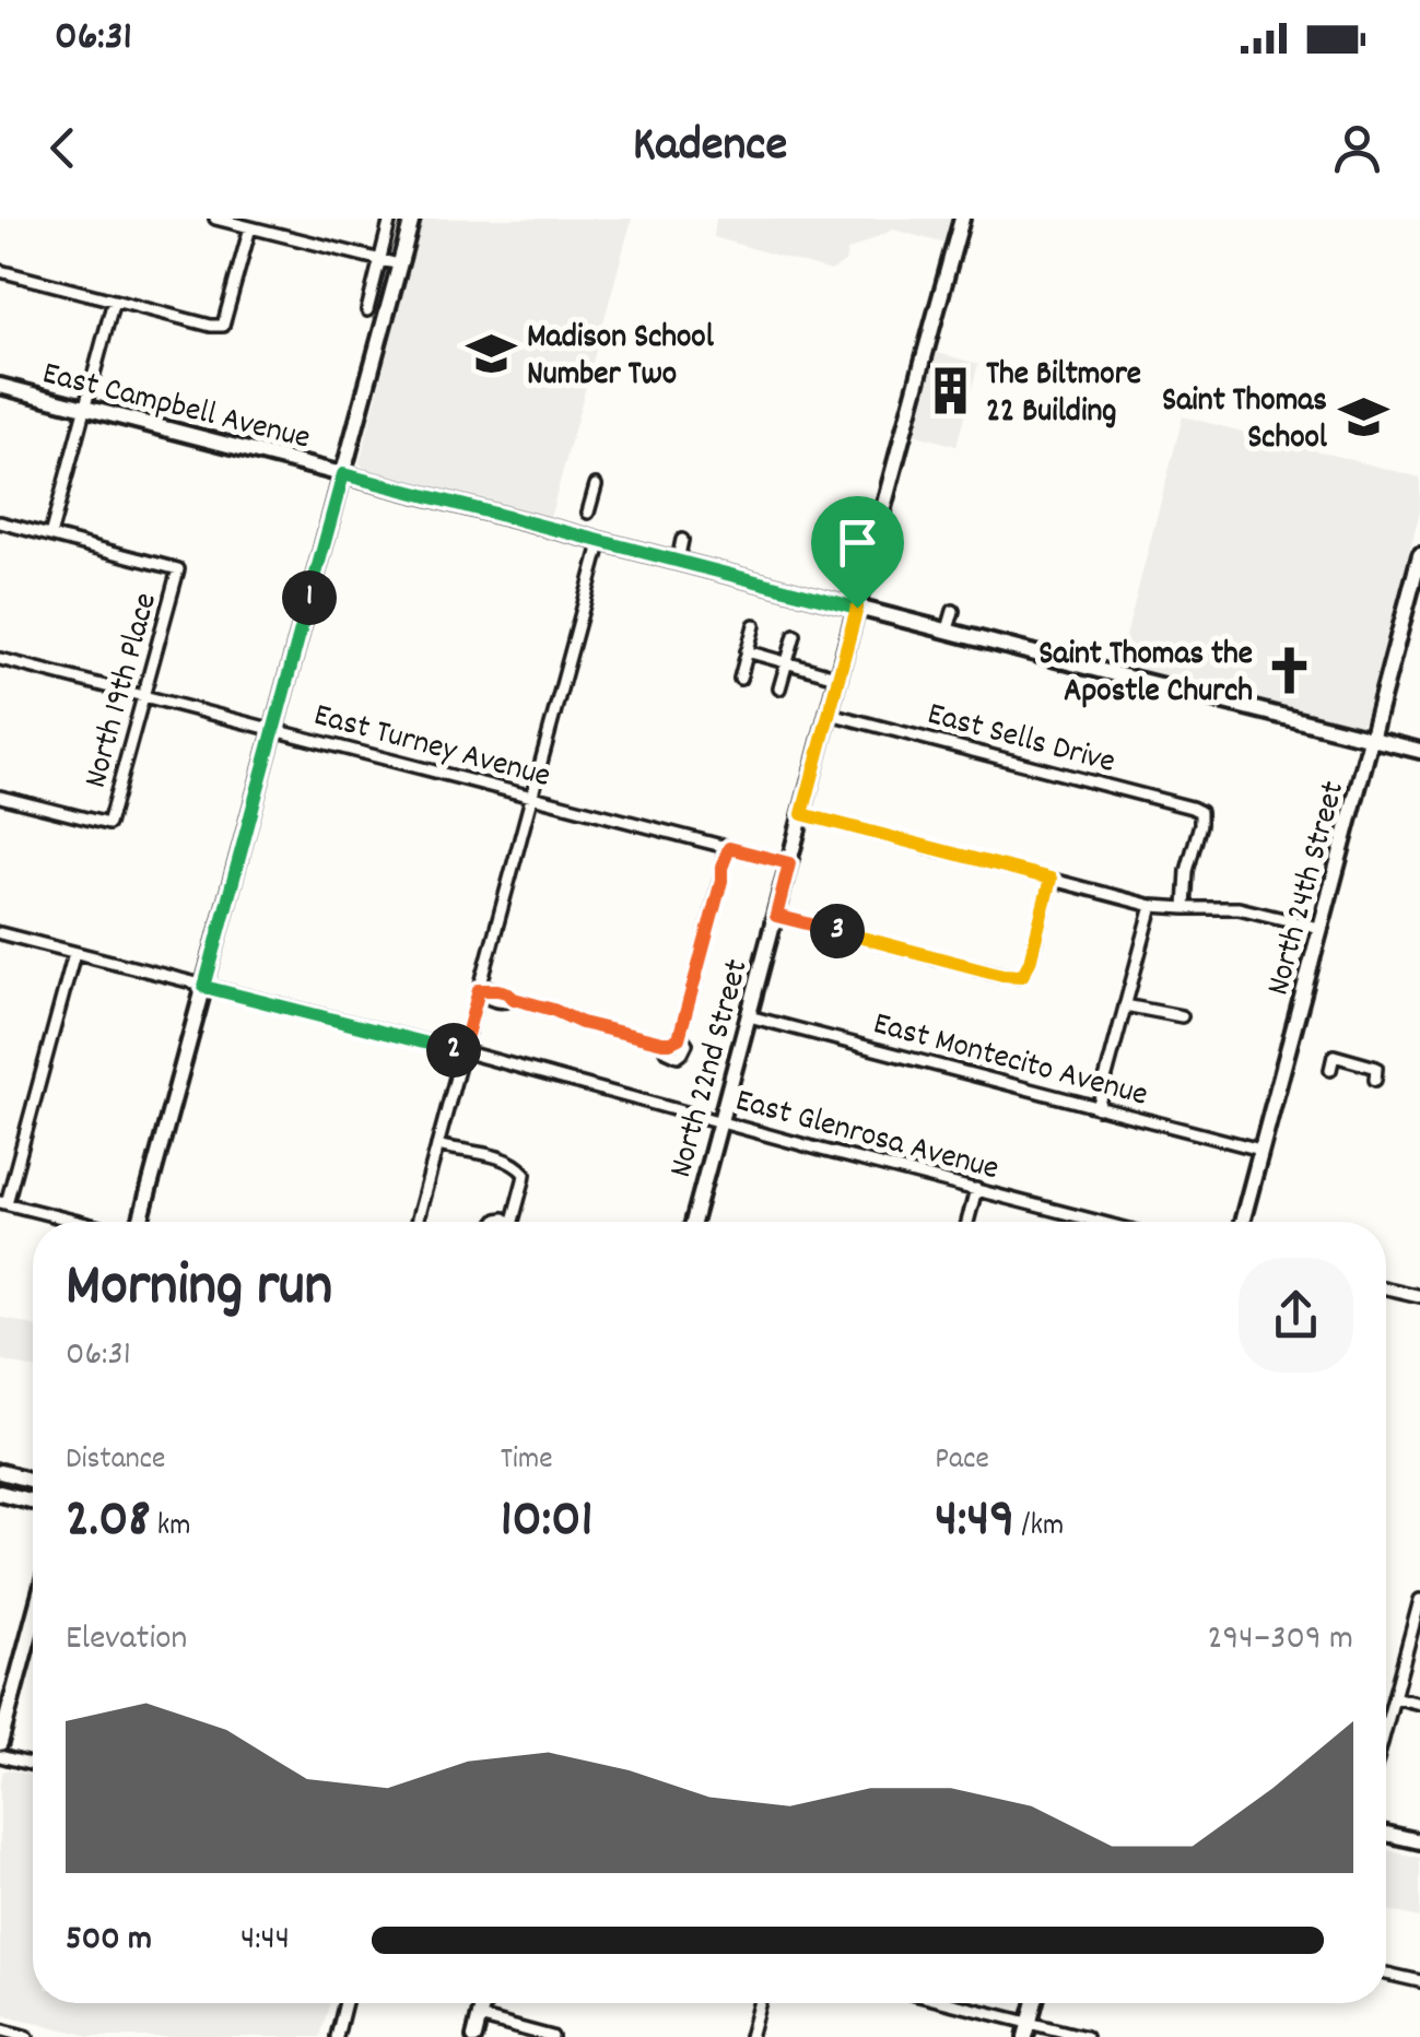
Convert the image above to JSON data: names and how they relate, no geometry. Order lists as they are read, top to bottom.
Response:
{
  "streets": {
    "street": [
      "East Campbell Avenue",
      "North 19th Place",
      "East Sells Drive",
      "East Turney Avenue",
      "North 24th Street",
      "East Montecito Avenue",
      "North 22nd Street",
      "East Glenrosa Avenue"
    ]
  },
  "crossings": [
    ["East Campbell Avenue", "North 24th Street"],
    ["East Campbell Avenue", "North 22nd Street"],
    ["North 19th Place", "East Turney Avenue"],
    ["East Sells Drive", "North 22nd Street"],
    ["East Turney Avenue", "North 22nd Street"],
    ["North 24th Street", "East Montecito Avenue"],
    ["East Montecito Avenue", "North 22nd Street"],
    ["North 22nd Street", "East Glenrosa Avenue"]
  ],
  "places": {
    "school or university": ["Madison School Number Two", "Saint Thomas School"],
    "building": ["The Biltmore 22 Building"],
    "church": ["Saint Thomas the Apostle Church"]
  },
  "page": {
    "status": "06:31",
    "header": "Kadence",
    "pins": ["1", "3", "2"],
    "heading": ["Morning run", "06:31"],
    "stats": [
      ["Distance", "2.08 km"],
      ["Time", "10:01"],
      ["Pace", "4:49 /km"]
    ],
    "chart": ["Elevation", "294–309 m"],
    "list": [
      {
        "name": "500 m",
        "note": "4:44"
      }
    ]
  }
}
